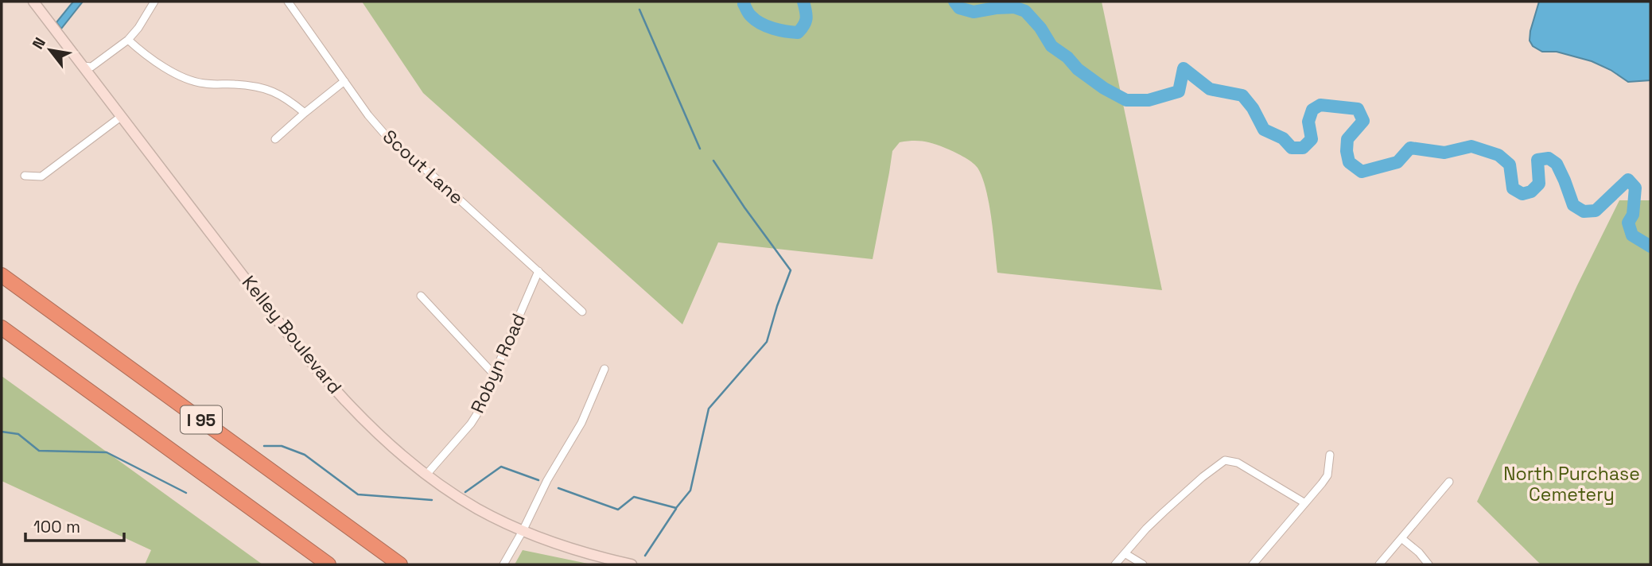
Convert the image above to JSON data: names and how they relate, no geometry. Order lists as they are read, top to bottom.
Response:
{
  "streets": {
    "highway": ["I 95"],
    "main road": ["Kelley Boulevard"],
    "street": ["Scout Lane", "Robyn Road"]
  },
  "crossings": [
    ["Scout Lane", "Robyn Road"],
    ["Kelley Boulevard", "Robyn Road"]
  ],
  "parks": ["North Purchase Cemetery"],
  "scale_bar": "100 m",
  "north": "top left"
}
